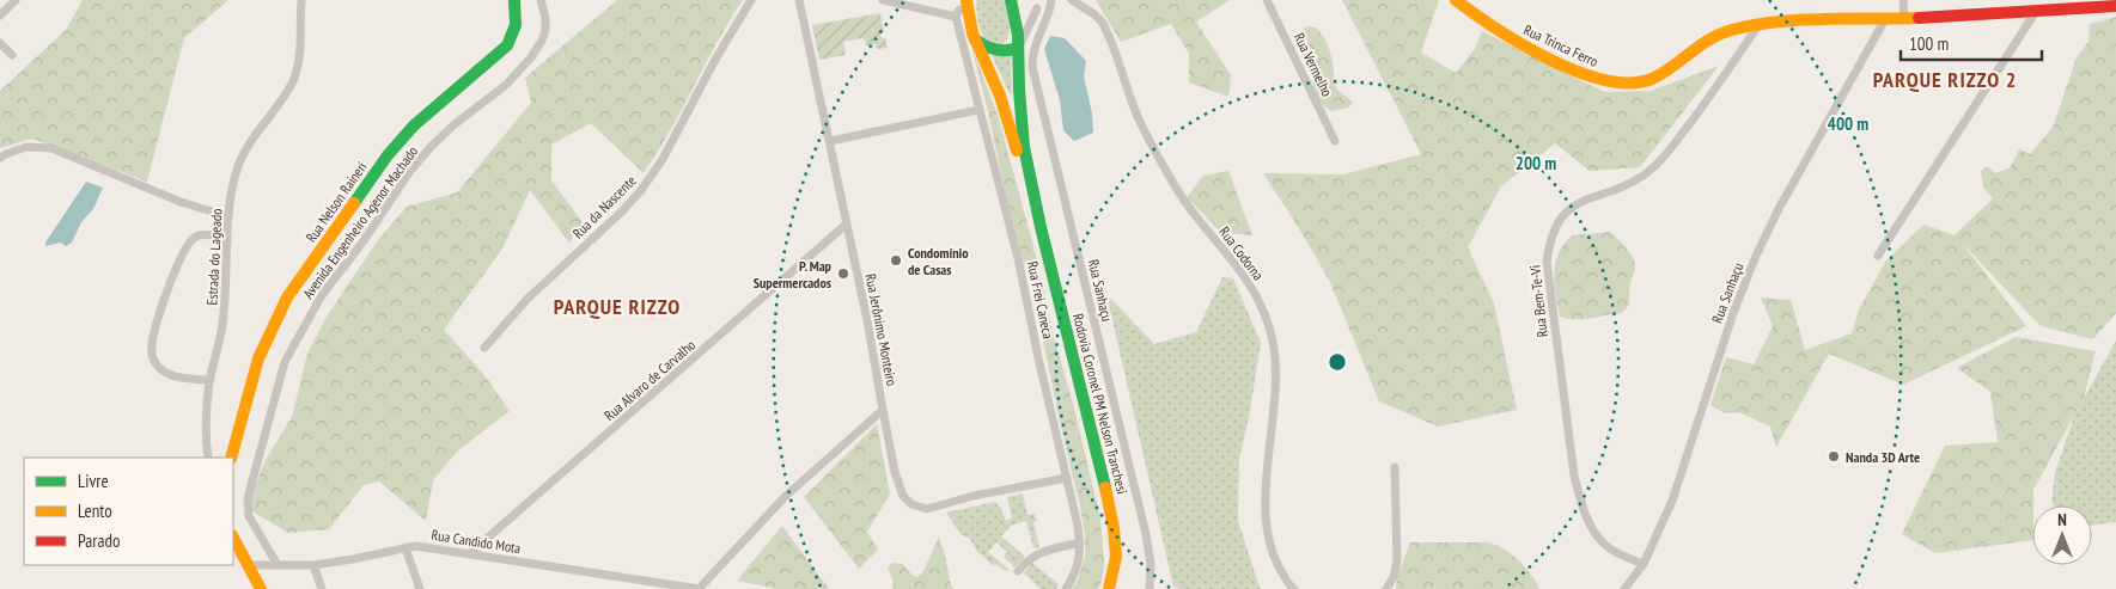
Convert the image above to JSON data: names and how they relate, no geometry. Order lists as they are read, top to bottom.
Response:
{
  "streets": {
    "main road": ["Rua Trinca Ferro", "Rua Nelson Raineri", "Rodovia Coronel PM Nelson Tranchesi"],
    "street": [
      "Rua Vermelho",
      "Rua da Nascente",
      "Avenida Engenheiro Agenor Machado",
      "Rua Codorna",
      "Estrada do Lageado",
      "Rua Sanhaçu",
      "Rua Frei Caneca",
      "Rua Bem-Te-Vi",
      "Rua Jerônimo Monteiro",
      "Rua Alvaro de Carvalho",
      "Rua Candido Mota"
    ]
  },
  "crossings": [
    ["Rua Trinca Ferro", "Rua Sanhaçu"],
    ["Rua Trinca Ferro", "Rua Bem-Te-Vi"],
    ["Avenida Engenheiro Agenor Machado", "Rua Candido Mota"],
    ["Rua Sanhaçu", "Rua Bem-Te-Vi"],
    ["Rua Frei Caneca", "Rua Jerônimo Monteiro"],
    ["Rua Jerônimo Monteiro", "Rua Alvaro de Carvalho"],
    ["Rua Jerônimo Monteiro", "Rua Candido Mota"],
    ["Rua Alvaro de Carvalho", "Rua Candido Mota"]
  ],
  "districts": ["PARQUE RIZZO 2", "PARQUE RIZZO"],
  "places": ["Condomínio de Casas", "P. Map Supermercados", "Nanda 3D Arte"],
  "legend": ["Livre", "Lento", "Parado"],
  "scale_bar": "100 m",
  "north": "top",
  "rings": ["400 m", "200 m"]
}
